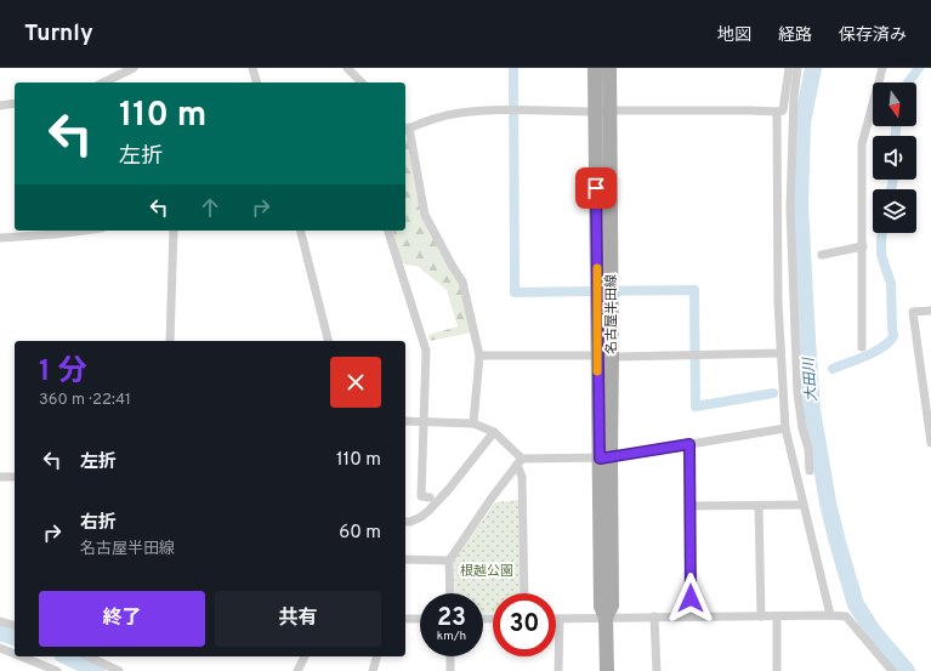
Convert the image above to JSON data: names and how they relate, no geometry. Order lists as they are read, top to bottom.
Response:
{
  "streets": {
    "main road": ["名古屋半田線"]
  },
  "water": ["大田川"],
  "parks": ["根越公園"],
  "north": "bottom",
  "page": {
    "header": "Turnly",
    "nav": ["地図", "経路", "保存済み"],
    "turn": ["110 m", "左折"],
    "heading": ["1 分", "360 m · 22:41"],
    "list": [
      {
        "name": "左折",
        "value": "110 m"
      },
      {
        "name": "右折",
        "note": "名古屋半田線",
        "value": "60 m"
      }
    ],
    "buttons": ["終了", "共有"],
    "speed": "23 km/h",
    "limit": "30"
  }
}
